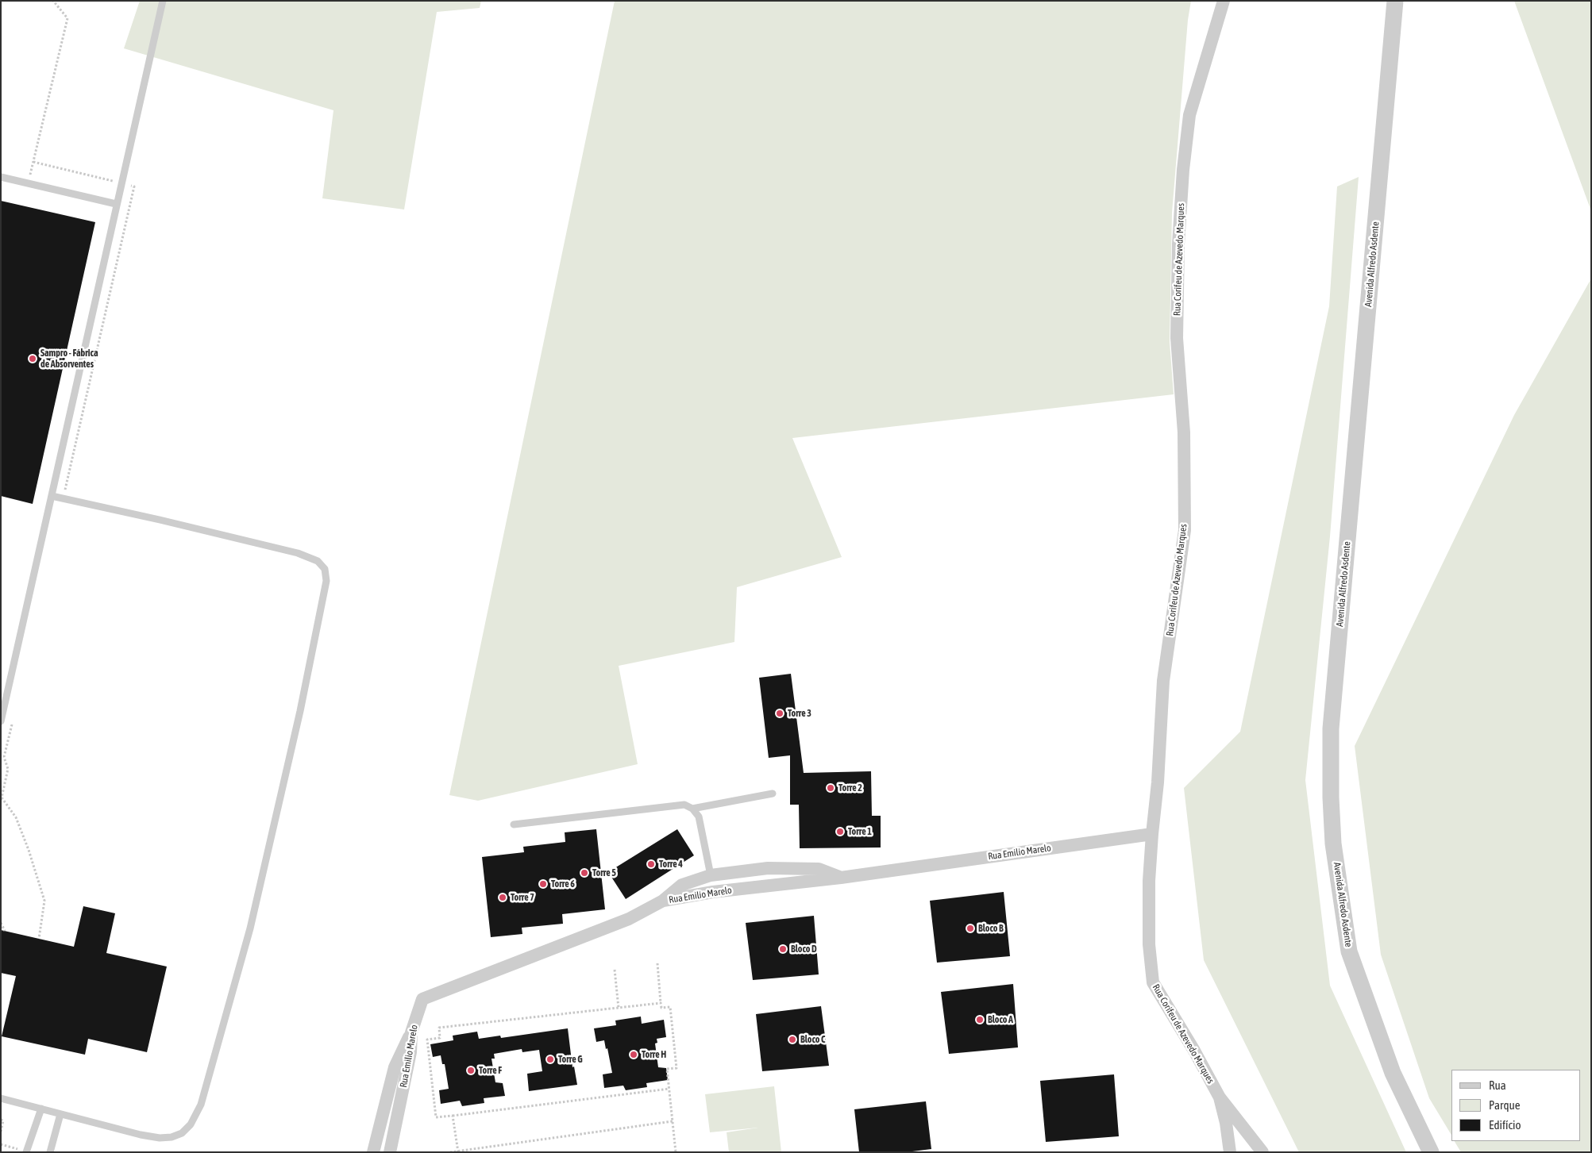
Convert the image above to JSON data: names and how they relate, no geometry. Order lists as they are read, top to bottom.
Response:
{
  "streets": {
    "street": ["Rua Corifeu de Azevedo Marques", "Avenida Alfredo Asdente", "Rua Emilio Marelo"]
  },
  "crossings": [
    ["Rua Corifeu de Azevedo Marques", "Rua Emilio Marelo"]
  ],
  "places": [
    "Sampro - Fábrica de Absorventes",
    "Torre 3",
    "Torre 2",
    "Torre 1",
    "Torre 4",
    "Torre 5",
    "Torre 6",
    "Torre 7",
    "Bloco B",
    "Bloco D",
    "Bloco A",
    "Bloco C",
    "Torre H",
    "Torre G",
    "Torre F"
  ],
  "legend": ["Rua", "Parque", "Edifício"]
}
